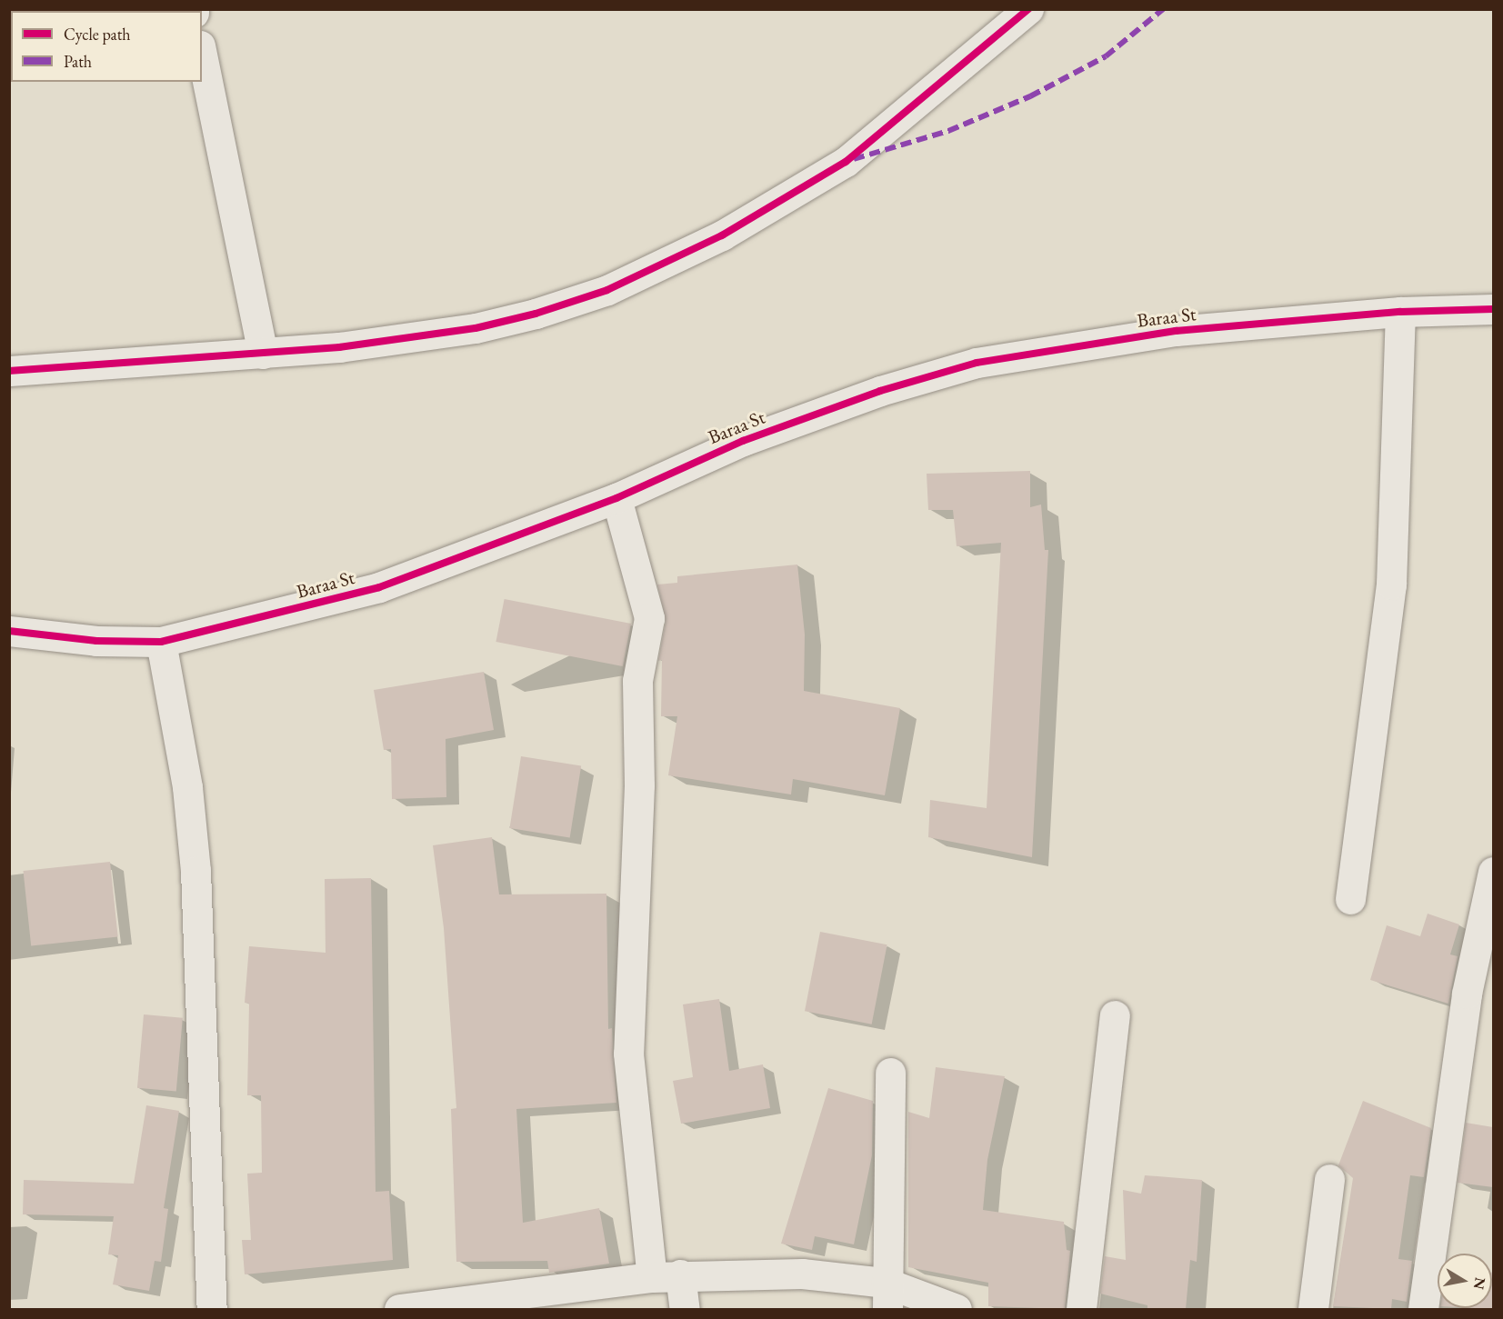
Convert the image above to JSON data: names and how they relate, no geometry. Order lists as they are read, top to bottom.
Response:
{
  "streets": {
    "street": ["Baraa St"]
  },
  "legend": ["Cycle path", "Path"],
  "north": "right"
}
